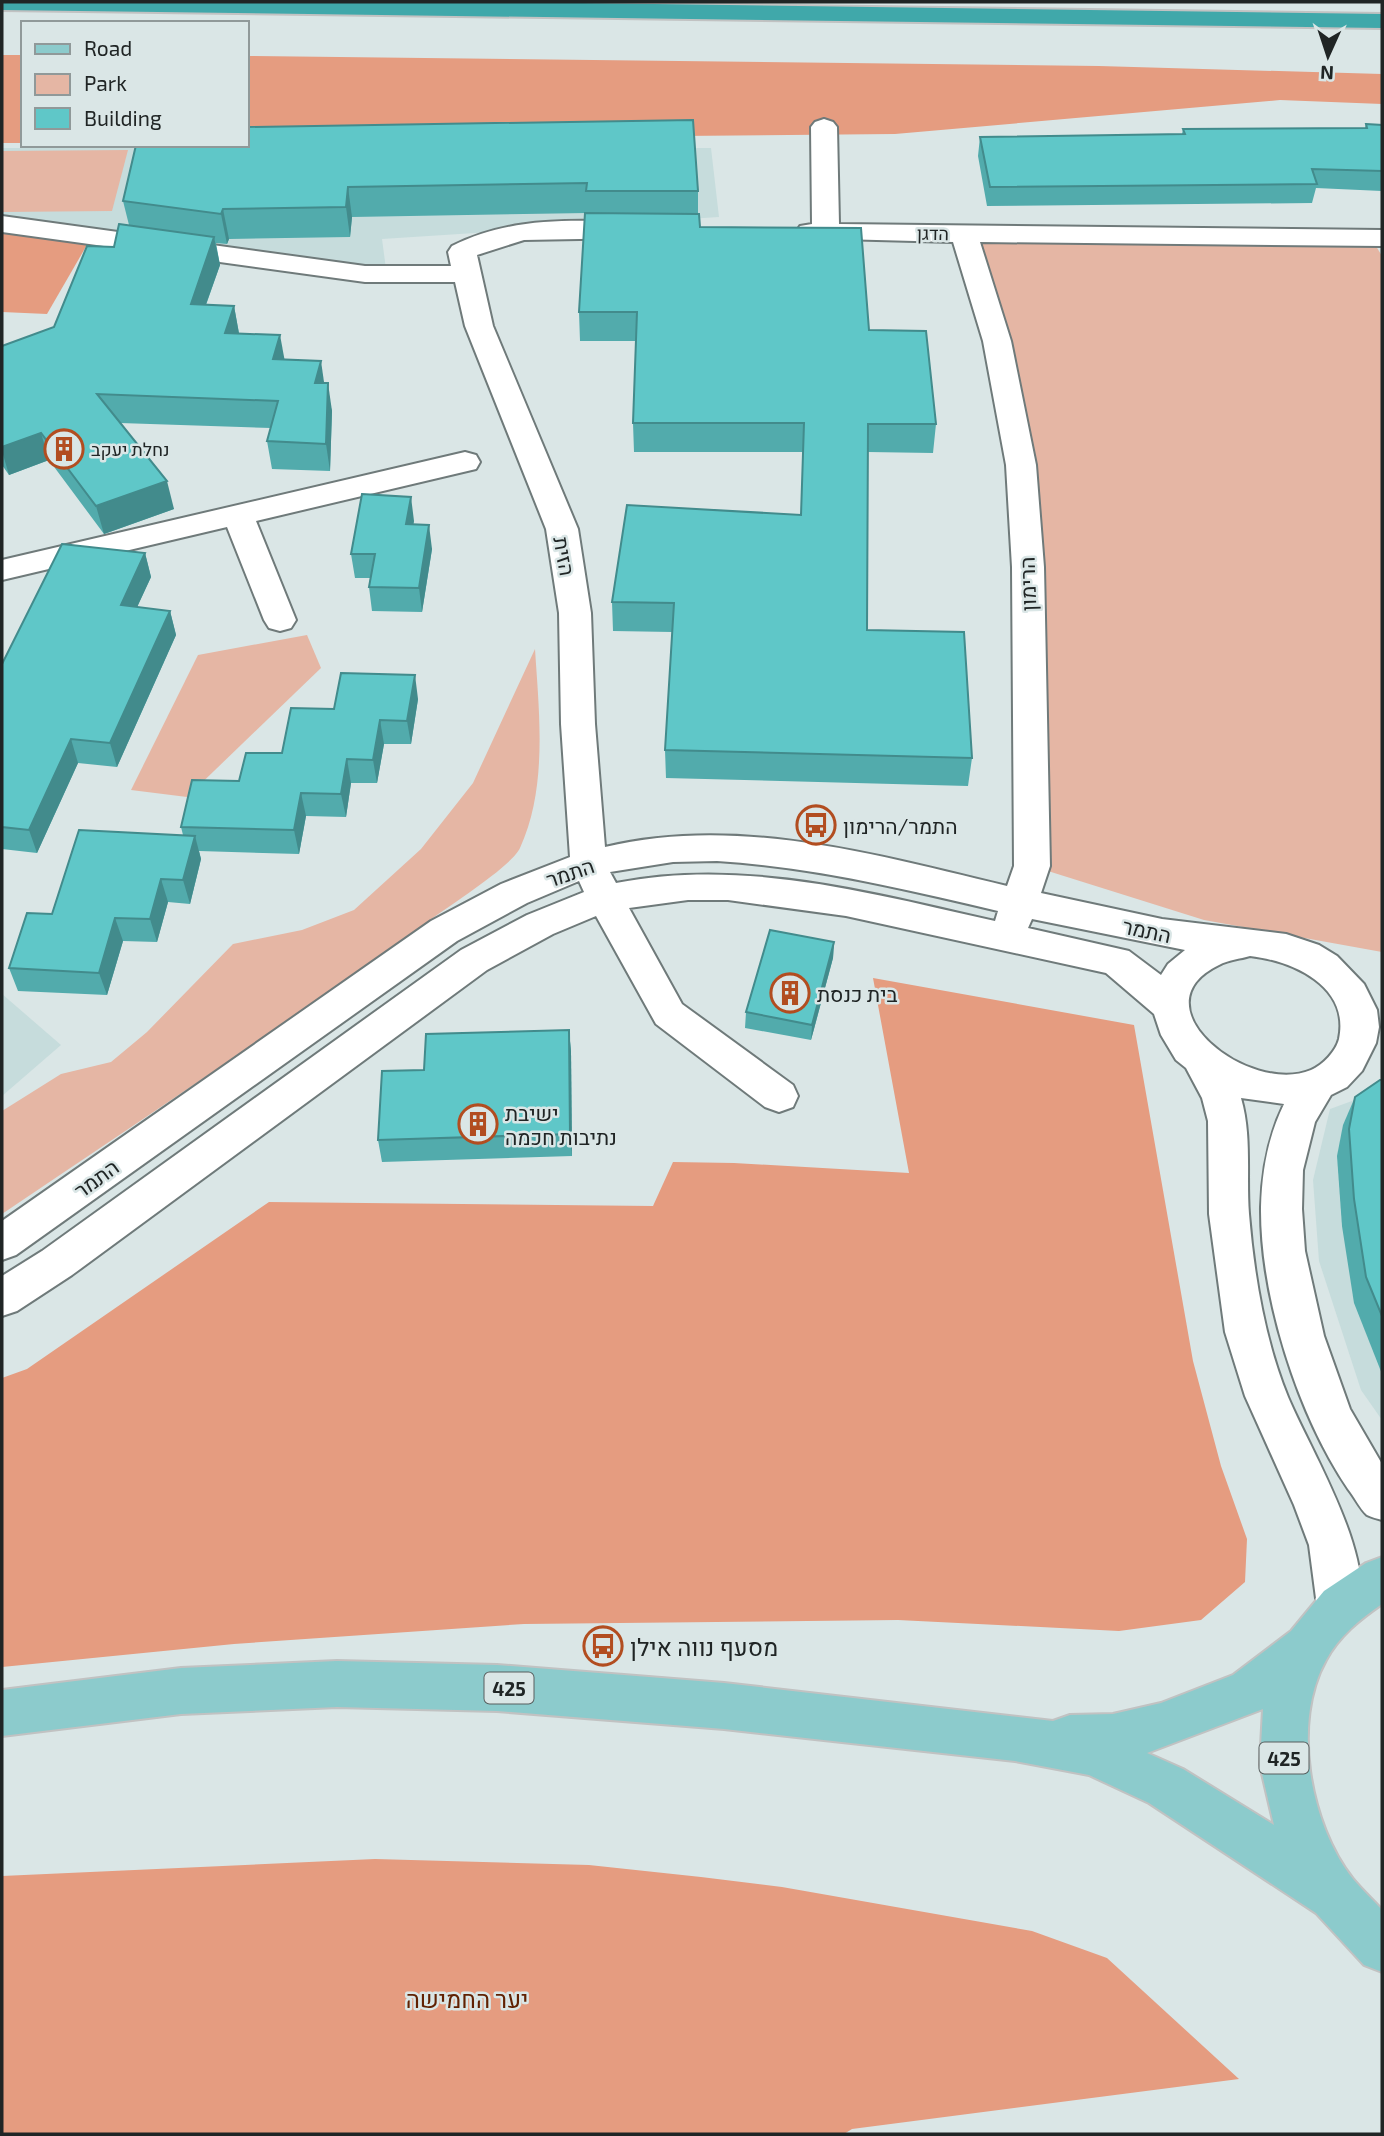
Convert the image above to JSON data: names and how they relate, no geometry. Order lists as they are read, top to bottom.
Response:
{
  "streets": {
    "main road": ["425"],
    "street": [
      "הדגן",
      "הזית",
      "הרימון",
      "התמר"
    ]
  },
  "crossings": [
    ["הדגן", "הרימון"],
    ["הזית", "התמר"],
    ["הרימון", "התמר"]
  ],
  "parks": ["יער החמישה"],
  "places": {
    "building": ["נחלת יעקב", "בית כנסת", "ישיבת נתיבות חכמה"],
    "bus stop": ["התמר/הרימון", "מסעף נווה אילן"]
  },
  "legend": ["Road", "Park", "Building"],
  "north": "bottom"
}
